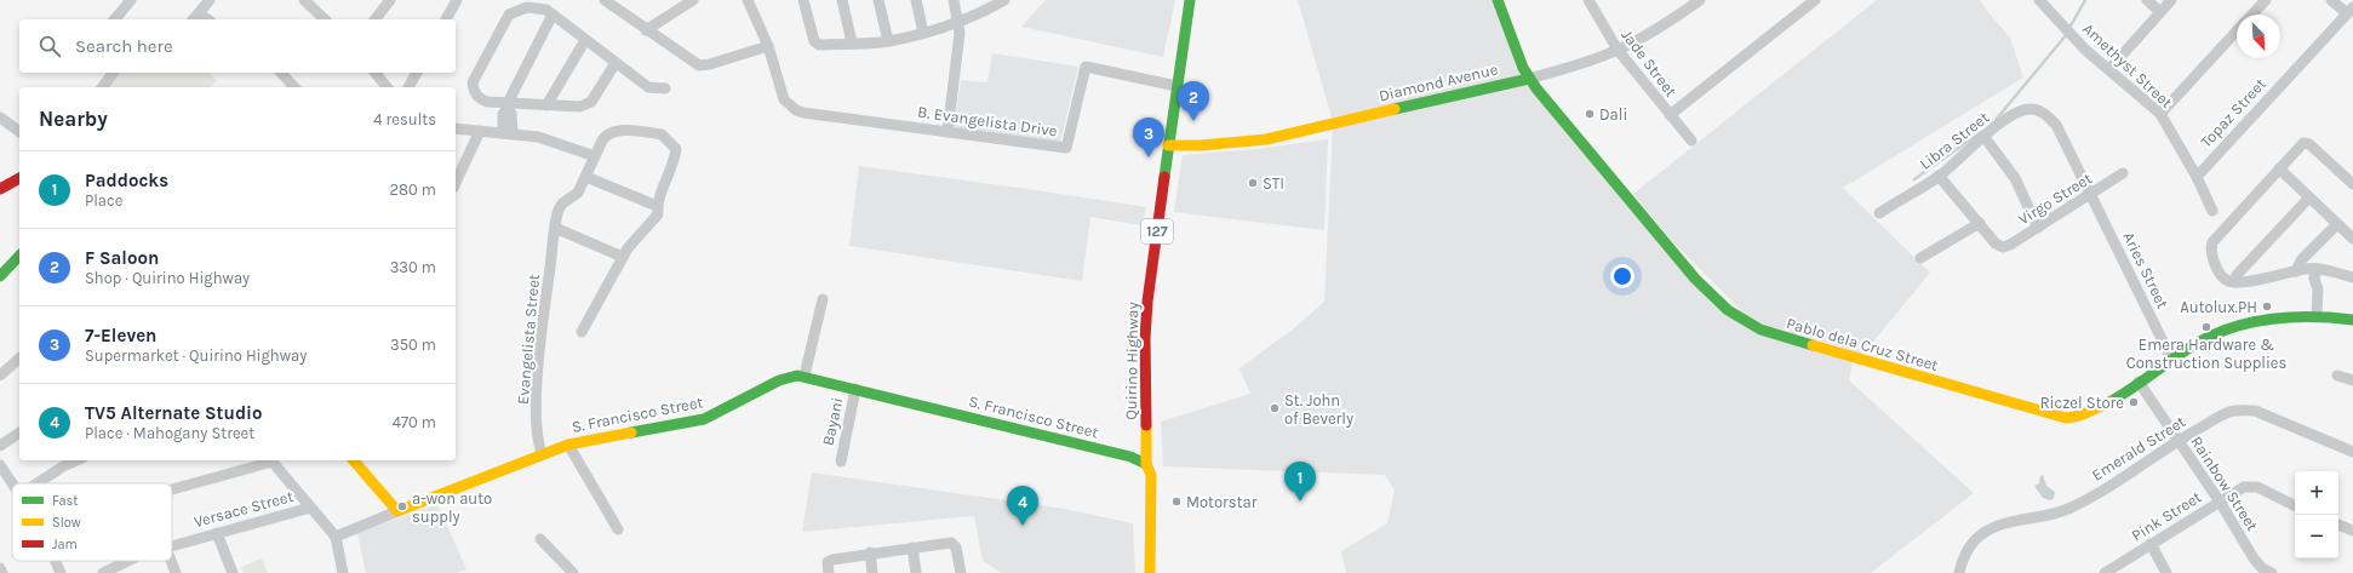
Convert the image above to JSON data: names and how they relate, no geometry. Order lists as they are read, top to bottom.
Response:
{
  "streets": {
    "street": [
      "Jade Street",
      "Amethyst Street",
      "Diamond Avenue",
      "Topaz Street",
      "B. Evangelista Drive",
      "Libra Street",
      "Virgo Street",
      "127",
      "Aries Street",
      "Evangelista Street",
      "Pablo dela Cruz Street",
      "Quirino Highway",
      "S. Francisco Street",
      "Bayani",
      "Emerald Street",
      "Rainbow Street",
      "Versace Street",
      "Pink Street"
    ]
  },
  "crossings": [
    ["Jade Street", "Diamond Avenue"],
    ["Amethyst Street", "Topaz Street"],
    ["Diamond Avenue", "Pablo dela Cruz Street"],
    ["Diamond Avenue", "Quirino Highway"],
    ["B. Evangelista Drive", "Quirino Highway"],
    ["Libra Street", "Virgo Street"],
    ["Libra Street", "Aries Street"],
    ["Virgo Street", "Aries Street"],
    ["Aries Street", "Pablo dela Cruz Street"],
    ["Evangelista Street", "S. Francisco Street"],
    ["Pablo dela Cruz Street", "Rainbow Street"],
    ["Quirino Highway", "S. Francisco Street"],
    ["S. Francisco Street", "Bayani"],
    ["Emerald Street", "Rainbow Street"],
    ["Rainbow Street", "Pink Street"]
  ],
  "places": [
    "Dali",
    "STI",
    "Autolux.PH",
    "Emera Hardware & Construction Supplies",
    "Riczel Store",
    "St. John of Beverly",
    "Motorstar",
    "a-won auto supply"
  ],
  "legend": ["Fast", "Slow", "Jam"],
  "north": "bottom right",
  "page": {
    "search": "Search here",
    "pins": [
      "2",
      "3",
      "1",
      "4"
    ],
    "heading": ["Nearby", "4 results"],
    "list": [
      {
        "mark": "1",
        "name": "Paddocks",
        "note": "Place",
        "value": "280 m"
      },
      {
        "mark": "2",
        "name": "F Saloon",
        "note": "Shop · Quirino Highway",
        "value": "330 m"
      },
      {
        "mark": "3",
        "name": "7-Eleven",
        "note": "Supermarket · Quirino Highway",
        "value": "350 m"
      },
      {
        "mark": "4",
        "name": "TV5 Alternate Studio",
        "note": "Place · Mahogany Street",
        "value": "470 m"
      }
    ],
    "map_buttons": ["+", "−"]
  }
}
